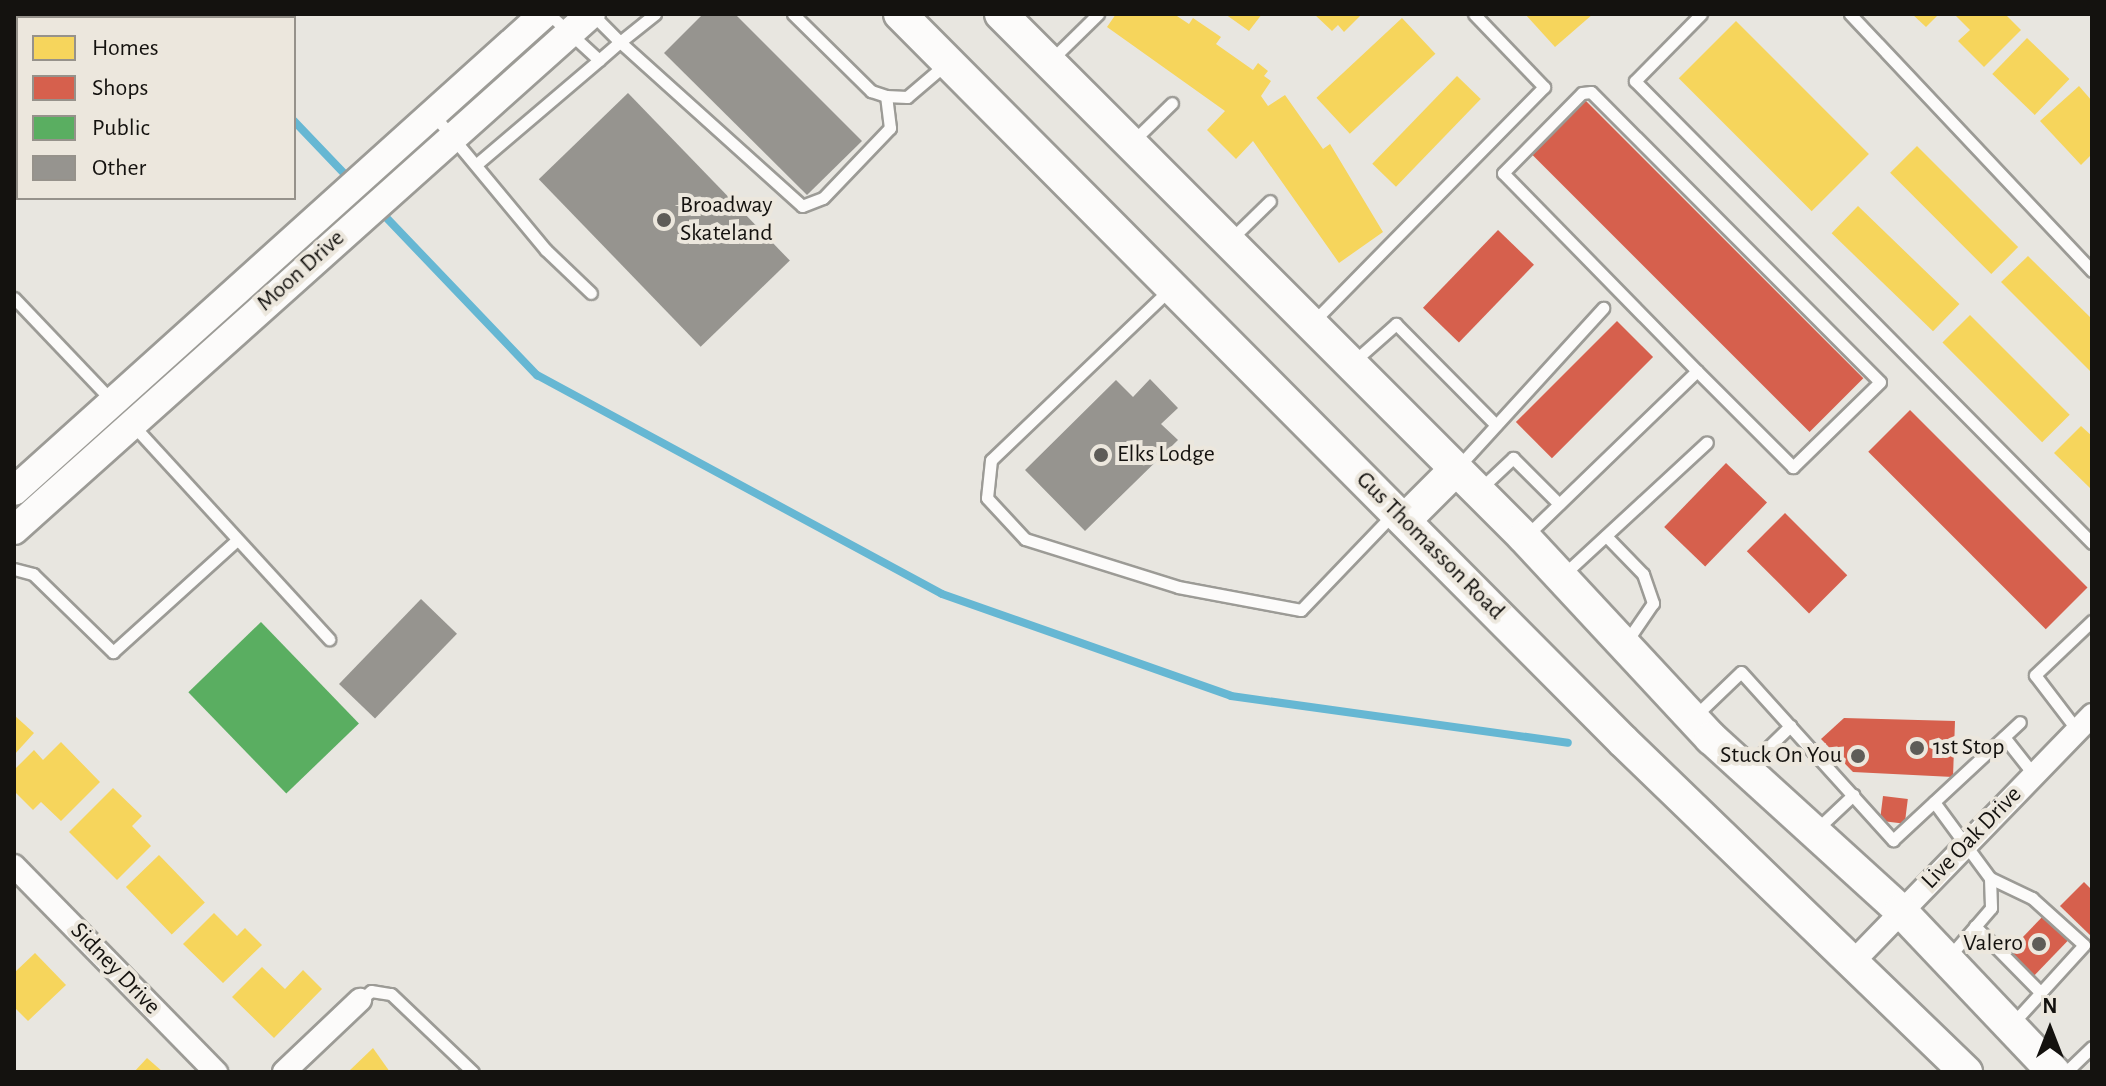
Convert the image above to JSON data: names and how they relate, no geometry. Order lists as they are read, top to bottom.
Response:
{
  "streets": {
    "main road": ["Gus Thomasson Road"],
    "street": ["Moon Drive", "Live Oak Drive", "Sidney Drive"]
  },
  "crossings": [
    ["Gus Thomasson Road", "Live Oak Drive"]
  ],
  "places": [
    "Broadway Skateland",
    "Elks Lodge",
    "1st Stop",
    "Stuck On You",
    "Valero"
  ],
  "legend": [
    "Homes",
    "Shops",
    "Public",
    "Other"
  ],
  "north": "top"
}
